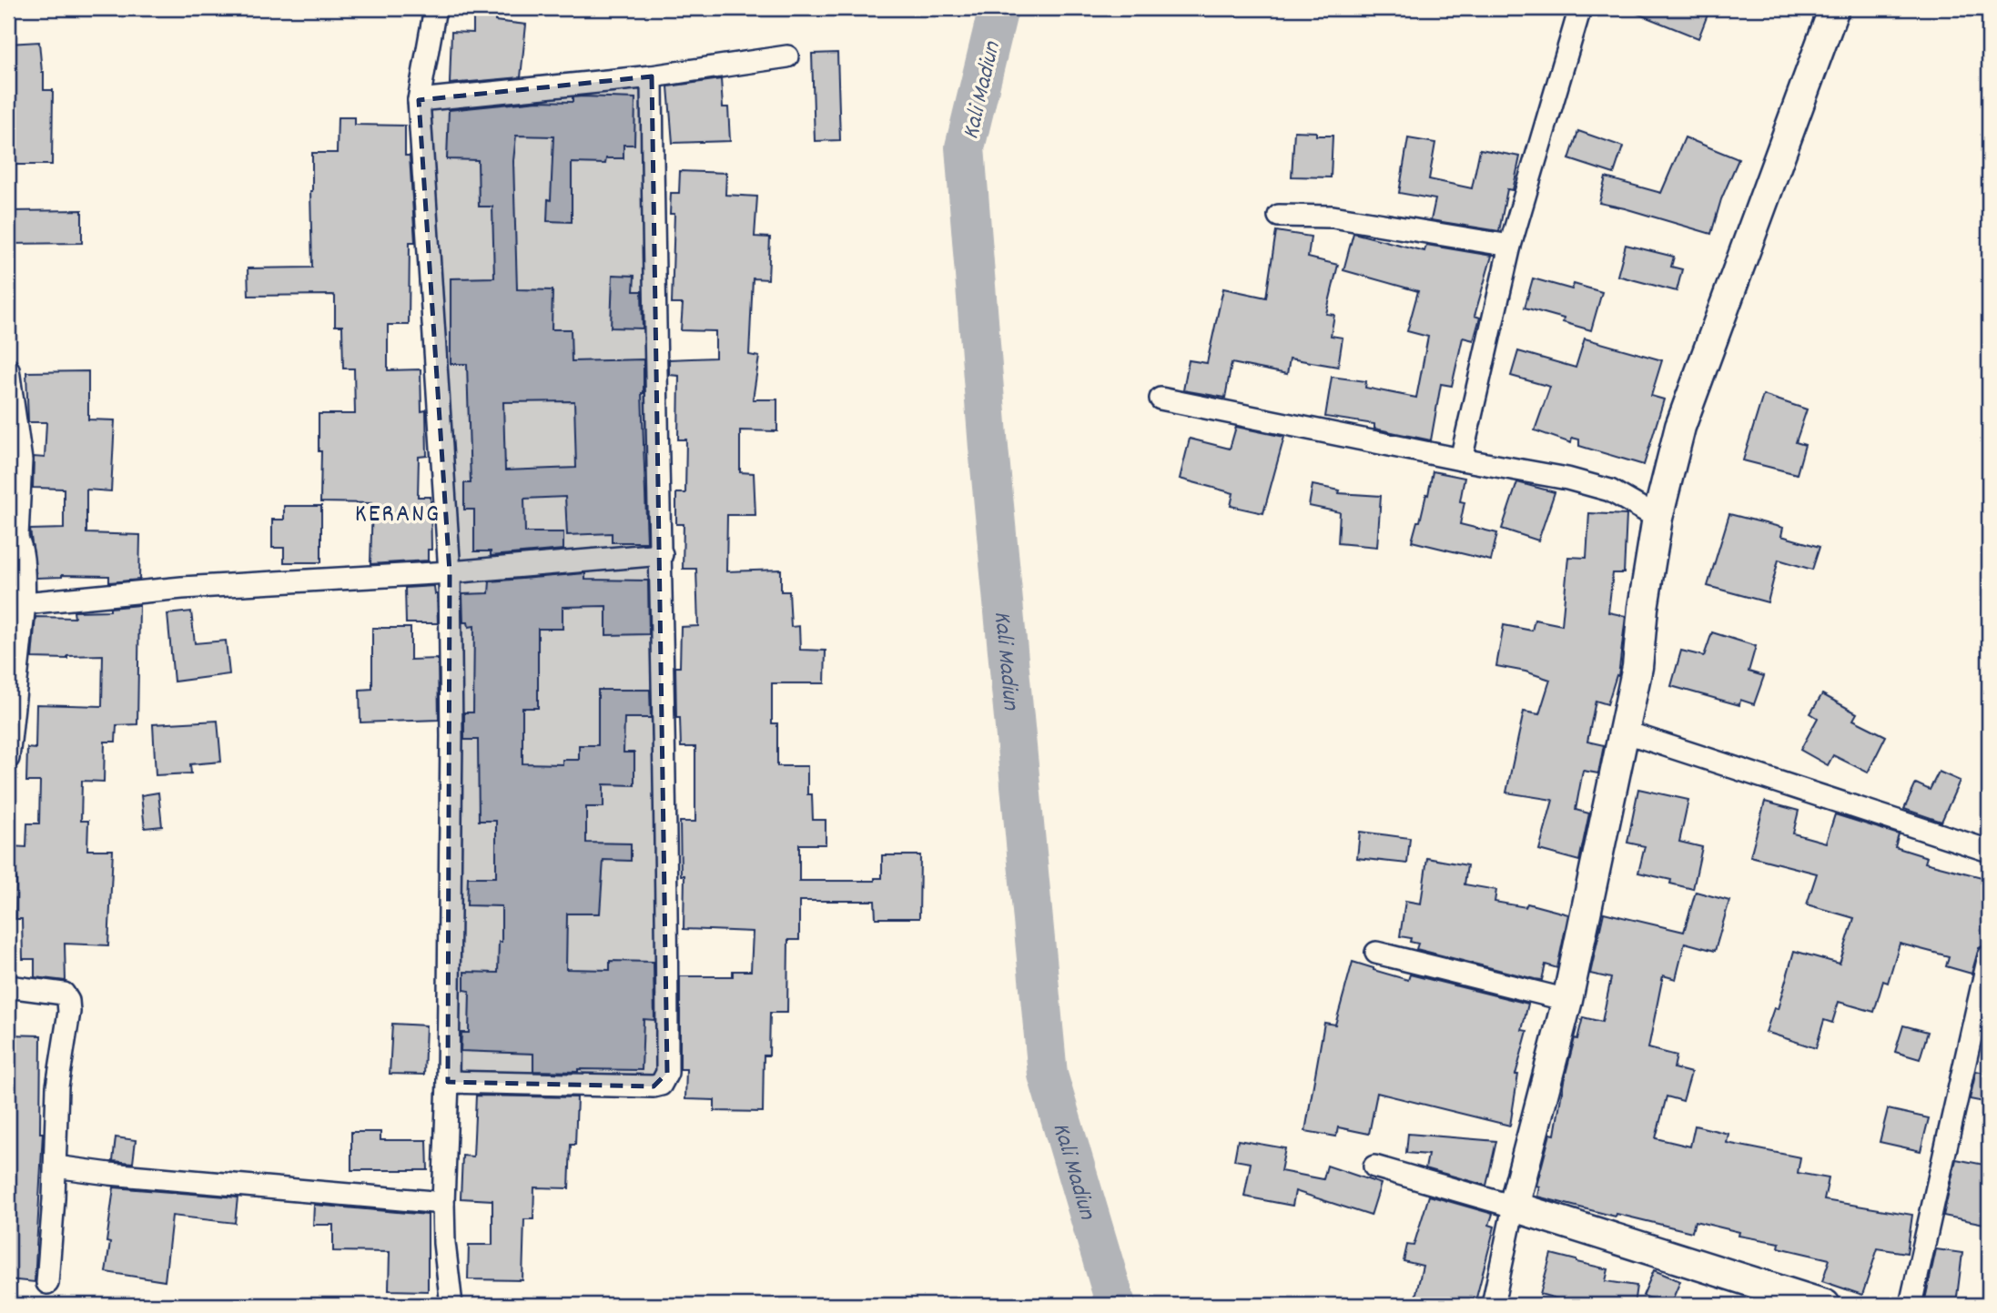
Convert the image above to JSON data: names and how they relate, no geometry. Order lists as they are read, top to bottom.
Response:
{
  "districts": ["KERANG"],
  "water": ["Kali Madiun"]
}
